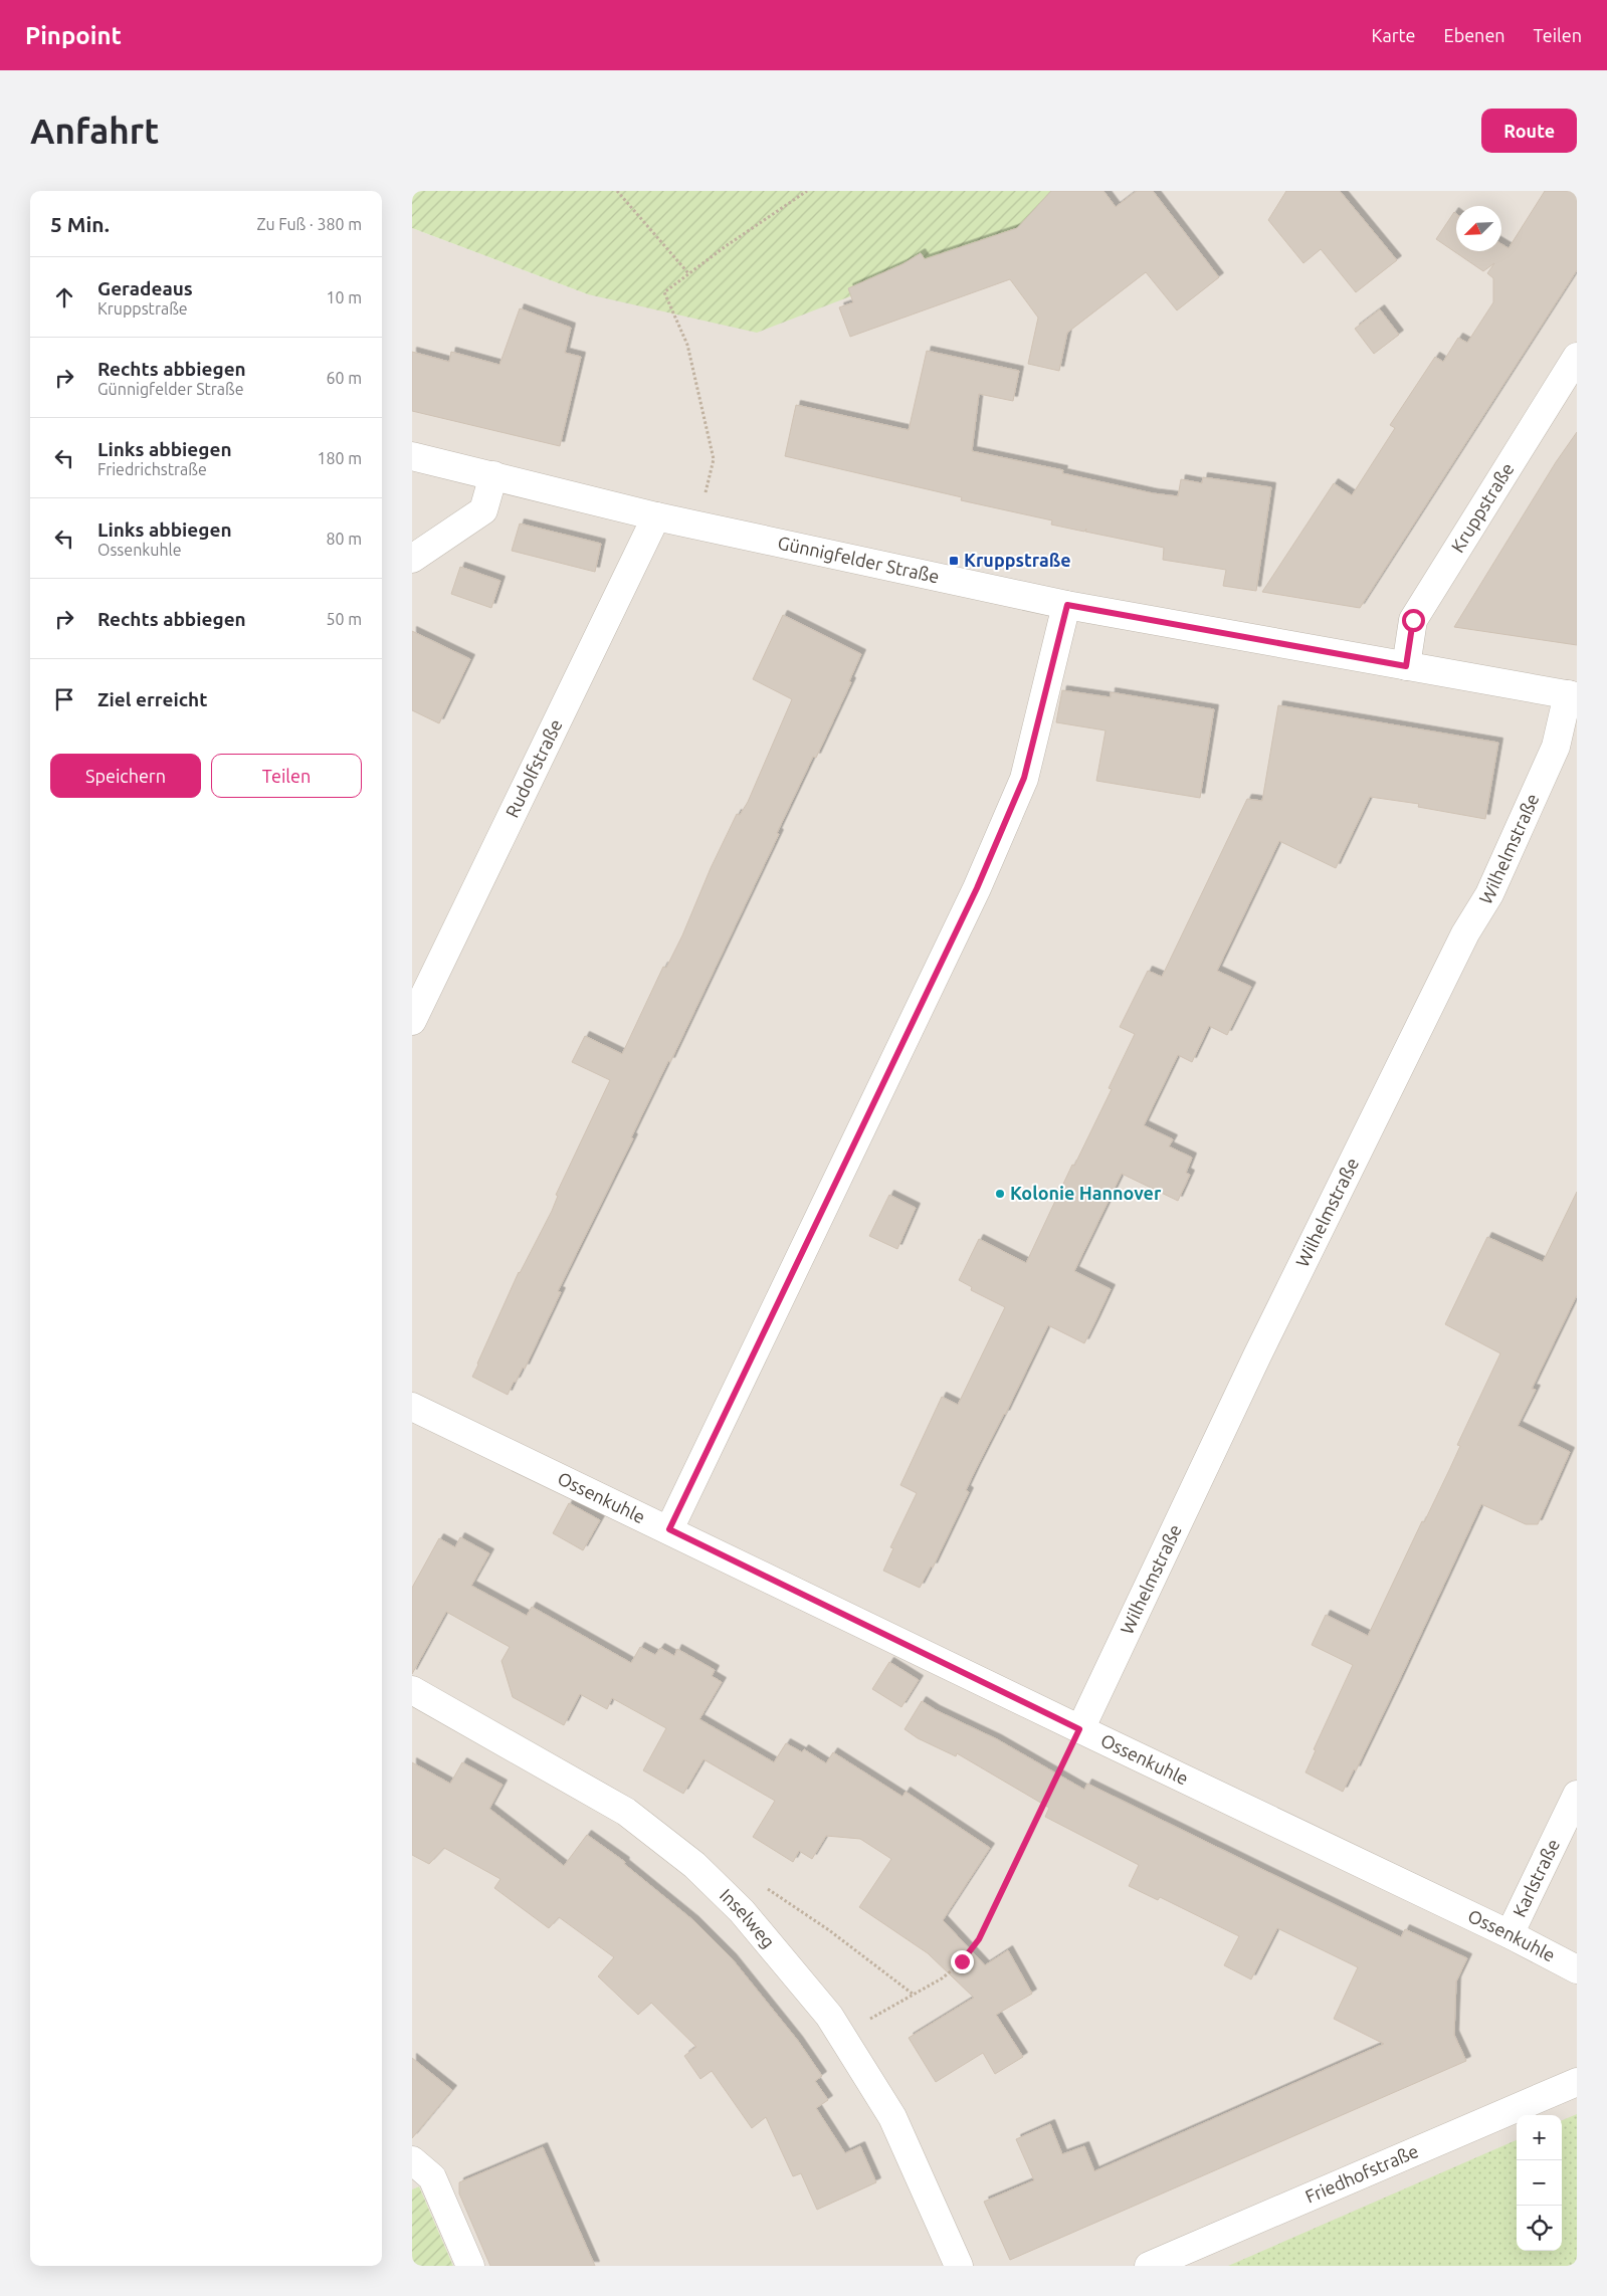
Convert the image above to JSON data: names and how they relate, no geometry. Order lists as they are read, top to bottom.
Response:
{
  "streets": {
    "street": [
      "Kruppstraße",
      "Günnigfelder Straße",
      "Rudolfstraße",
      "Wilhelmstraße",
      "Ossenkuhle",
      "Karlstraße",
      "Inselweg",
      "Friedhofstraße"
    ]
  },
  "crossings": [
    ["Kruppstraße", "Günnigfelder Straße"],
    ["Günnigfelder Straße", "Rudolfstraße"],
    ["Günnigfelder Straße", "Wilhelmstraße"],
    ["Wilhelmstraße", "Ossenkuhle"],
    ["Ossenkuhle", "Karlstraße"]
  ],
  "places": {
    "transit": ["Kruppstraße"],
    "other": ["Kolonie Hannover"]
  },
  "north": "bottom left",
  "page": {
    "header": "Pinpoint",
    "nav": ["Karte", "Ebenen", "Teilen"],
    "buttons": [
      "Route",
      ["Speichern", "Teilen"]
    ],
    "title": "Anfahrt",
    "heading": ["5 Min.", "Zu Fuß · 380 m"],
    "list": [
      ["Geradeaus", "Kruppstraße", "10 m"],
      ["Rechts abbiegen", "Günnigfelder Straße", "60 m"],
      ["Links abbiegen", "Friedrichstraße", "180 m"],
      ["Links abbiegen", "Ossenkuhle", "80 m"],
      ["Rechts abbiegen", "50 m"],
      "Ziel erreicht"
    ],
    "map_buttons": ["+", "−"]
  }
}
